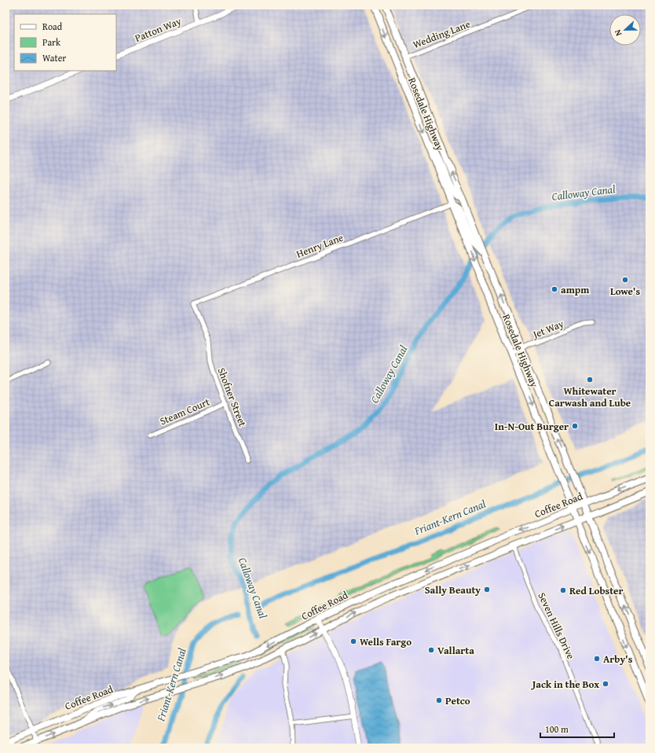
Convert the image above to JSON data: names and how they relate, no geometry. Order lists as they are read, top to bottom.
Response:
{
  "streets": {
    "main road": ["Rosedale Highway", "Coffee Road"],
    "street": [
      "Patton Way",
      "Wedding Lane",
      "Henry Lane",
      "Jet Way",
      "Shofner Street",
      "Steam Court",
      "Seven Hills Drive"
    ]
  },
  "crossings": [
    ["Wedding Lane", "Rosedale Highway"],
    ["Rosedale Highway", "Henry Lane"],
    ["Rosedale Highway", "Jet Way"],
    ["Rosedale Highway", "Coffee Road"],
    ["Henry Lane", "Shofner Street"],
    ["Shofner Street", "Steam Court"],
    ["Coffee Road", "Seven Hills Drive"]
  ],
  "water": ["Calloway Canal", "Friant-Kern Canal"],
  "places": [
    "Lowe's",
    "ampm",
    "Whitewater Carwash and Lube",
    "In-N-Out Burger",
    "Sally Beauty",
    "Red Lobster",
    "Wells Fargo",
    "Vallarta",
    "Arby's",
    "Jack in the Box",
    "Petco"
  ],
  "legend": ["Road", "Park", "Water"],
  "scale_bar": "100 m",
  "north": "left"
}
